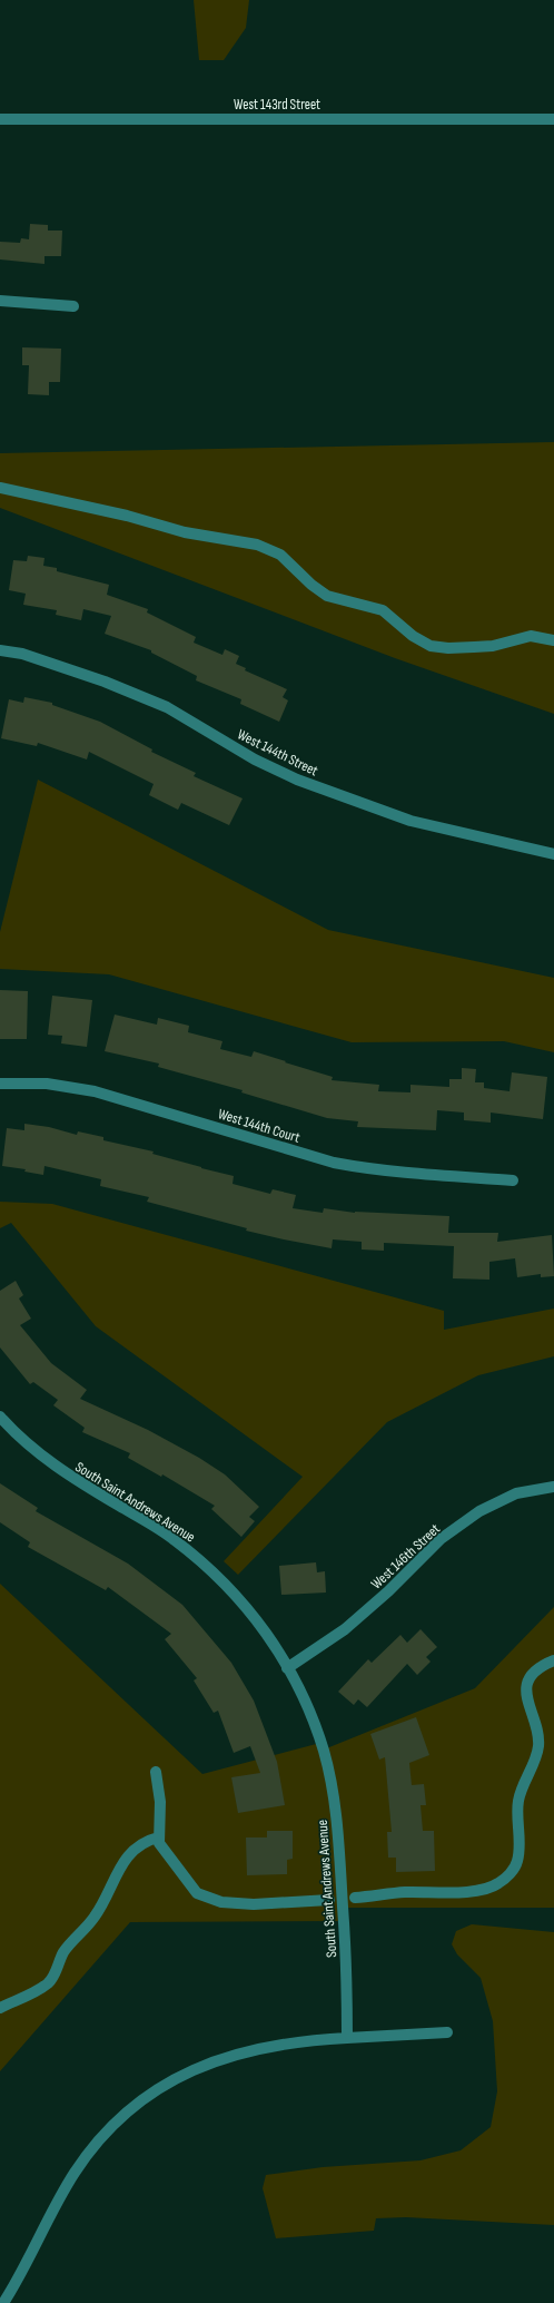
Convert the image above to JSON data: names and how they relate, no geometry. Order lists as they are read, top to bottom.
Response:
{
  "streets": {
    "street": [
      "West 143rd Street",
      "West 144th Street",
      "West 144th Court",
      "South Saint Andrews Avenue",
      "West 146th Street"
    ]
  },
  "crossings": [
    ["South Saint Andrews Avenue", "West 146th Street"]
  ]
}
